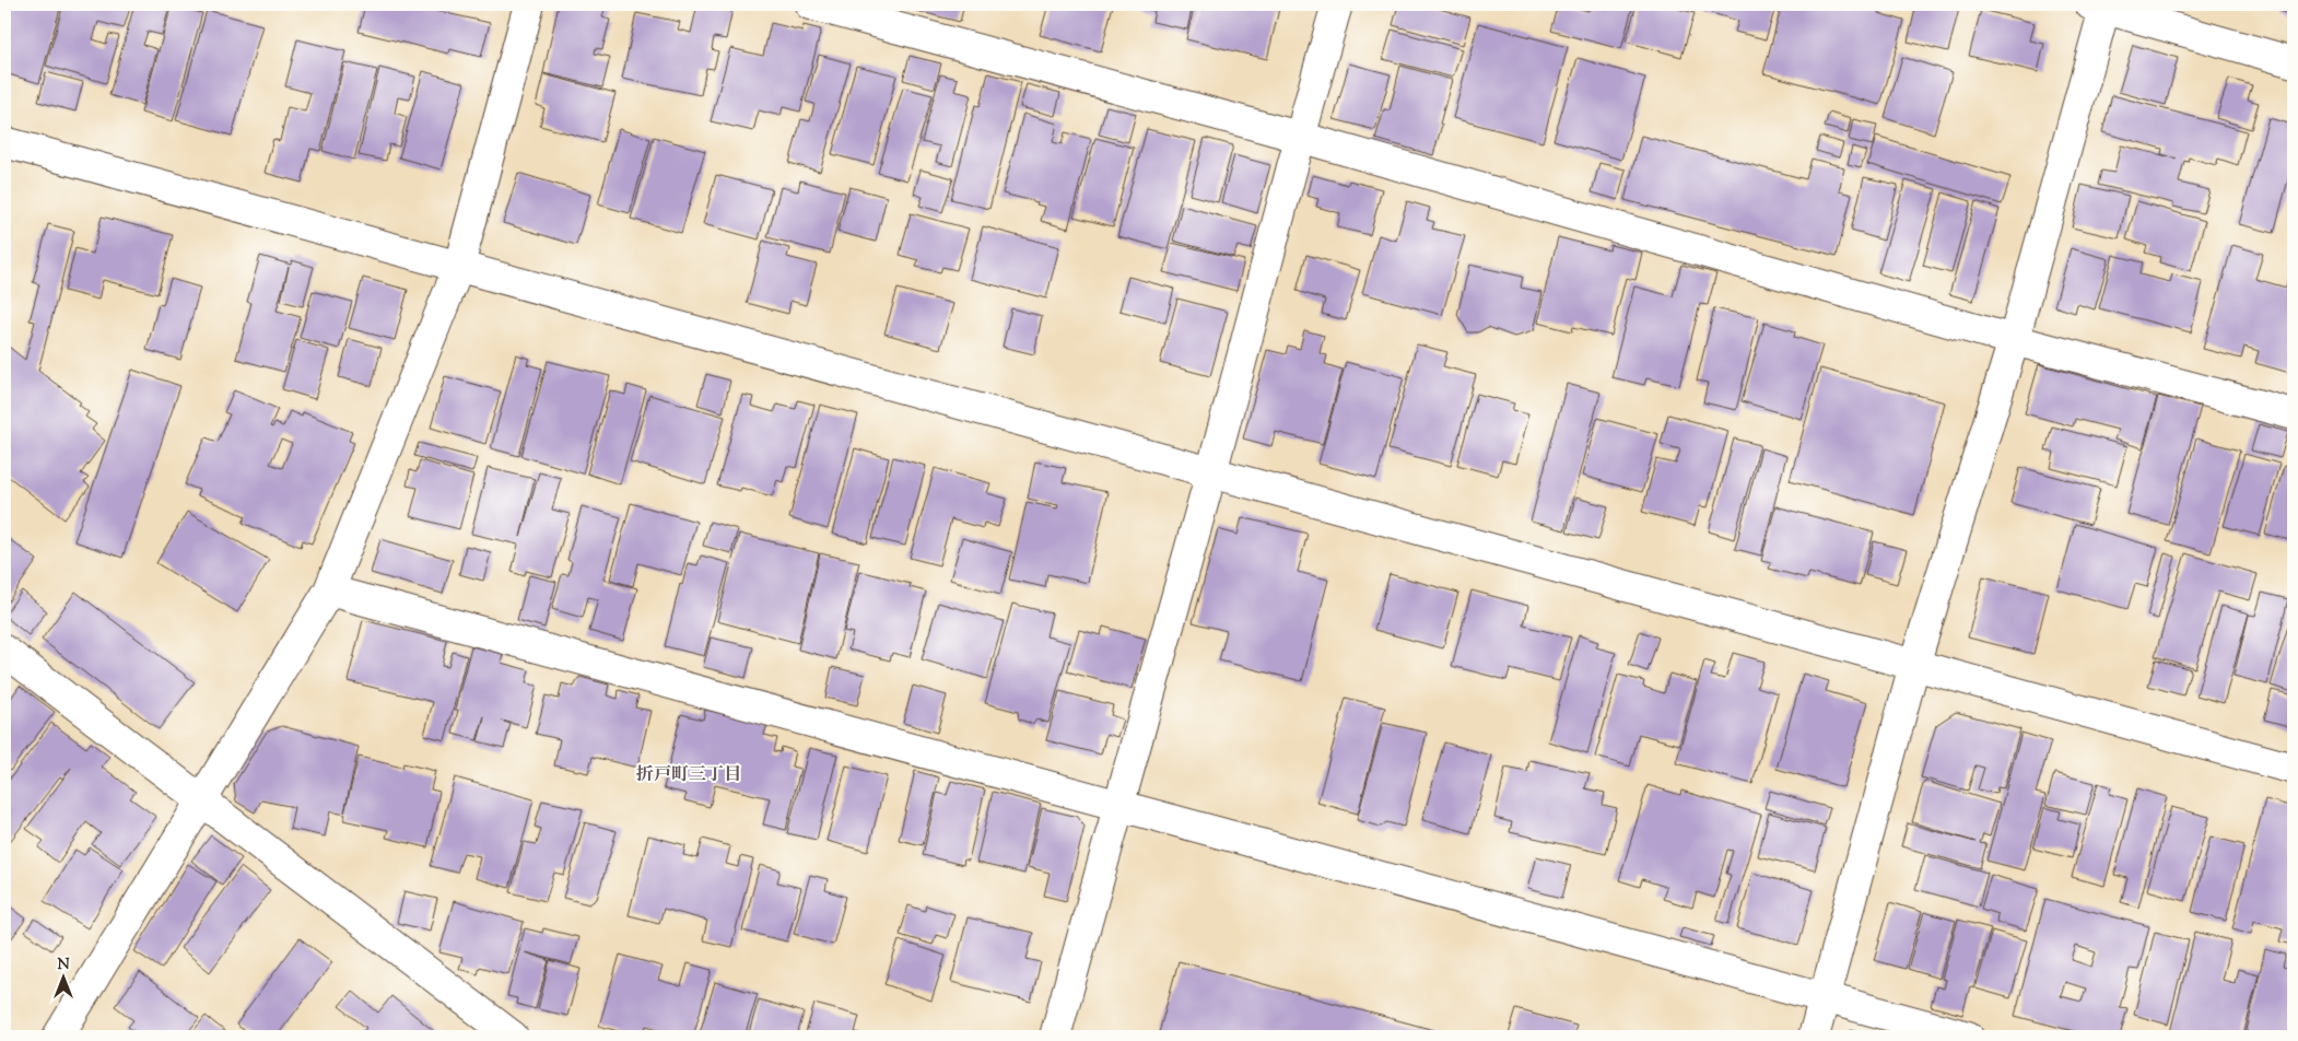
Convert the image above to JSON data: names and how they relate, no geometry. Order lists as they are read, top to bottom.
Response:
{
  "districts": ["折戸町三丁目"],
  "north": "top"
}
